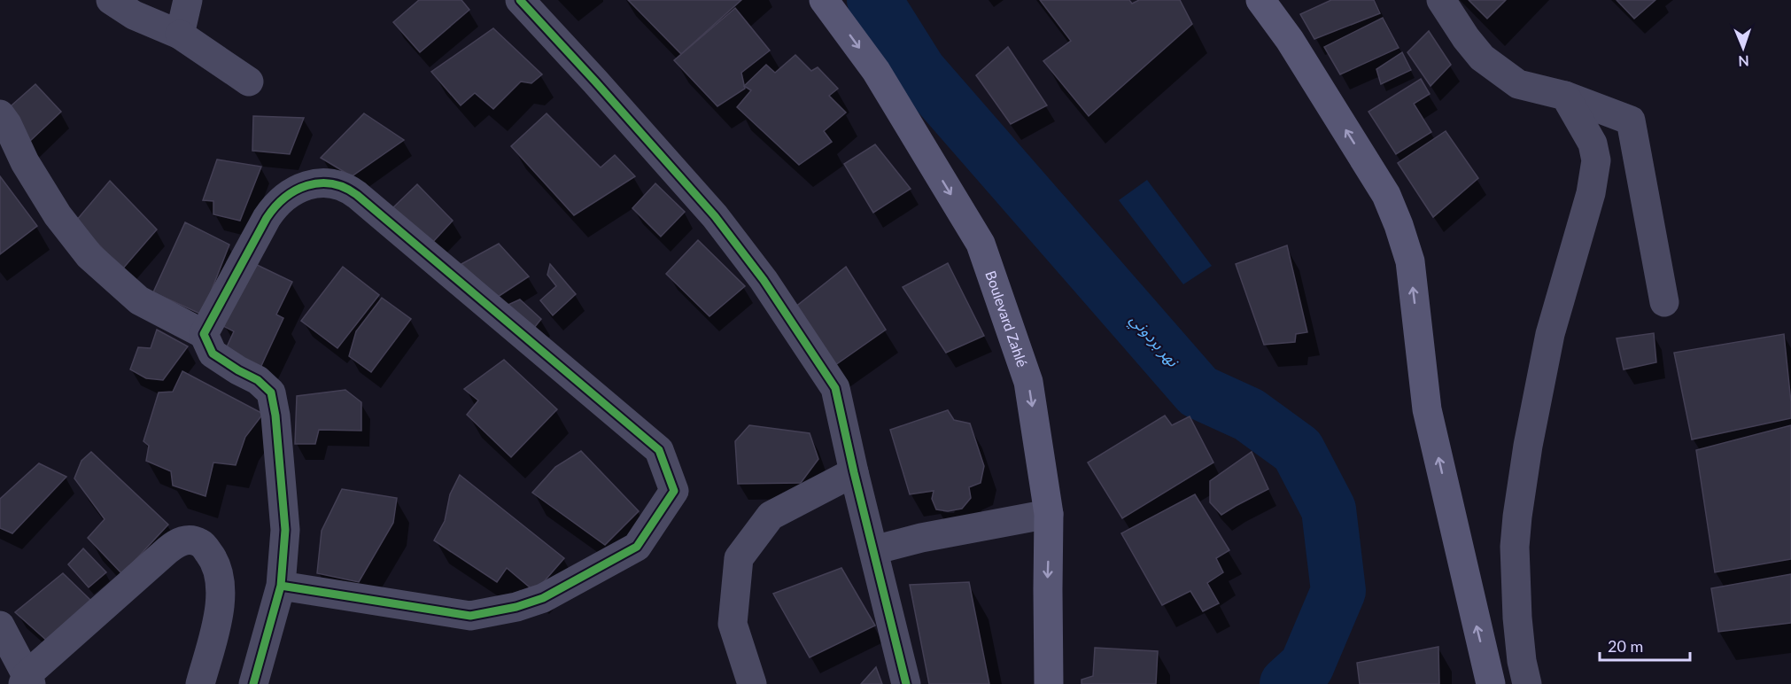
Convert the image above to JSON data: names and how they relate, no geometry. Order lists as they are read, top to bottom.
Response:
{
  "streets": {
    "main road": ["Boulevard Zahlé"]
  },
  "one_way": ["Boulevard Zahlé"],
  "water": ["نهر بردوني"],
  "scale_bar": "20 m",
  "north": "bottom"
}
